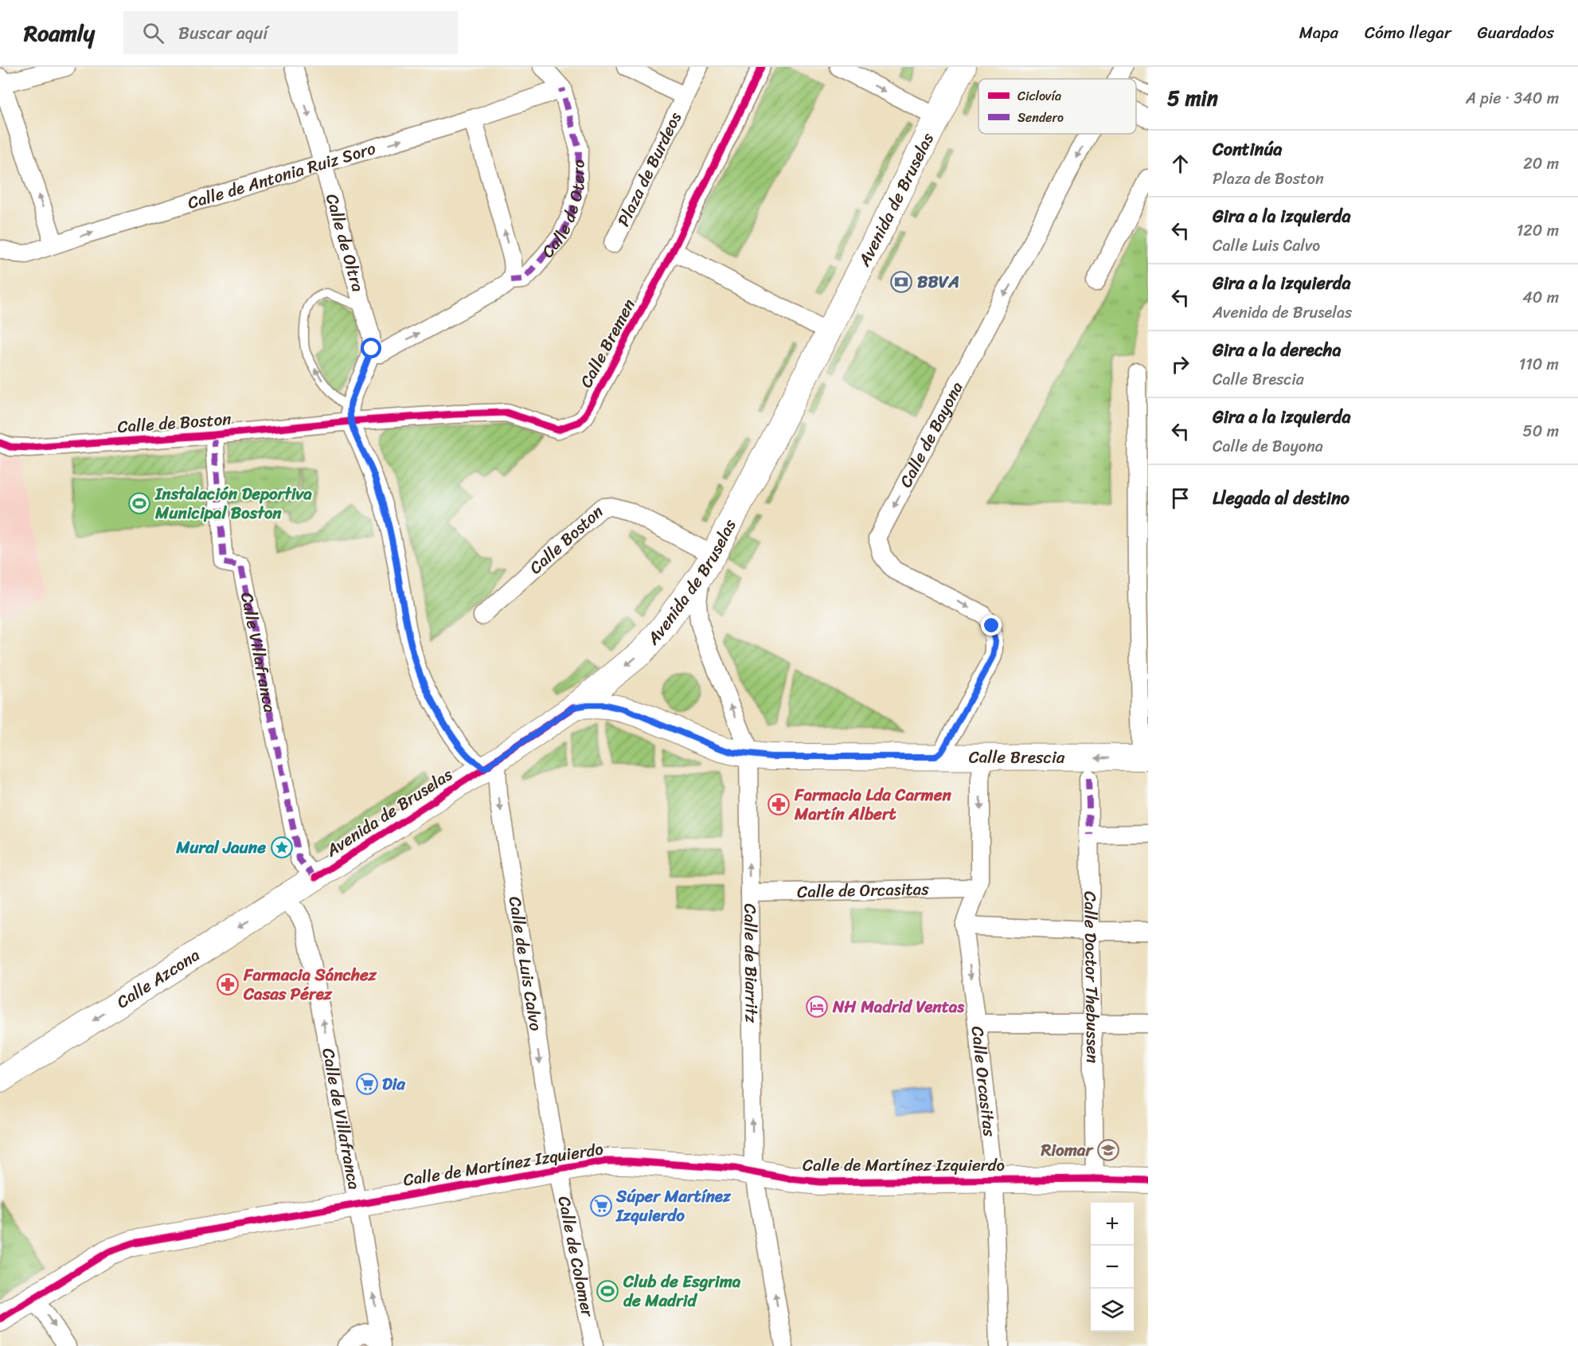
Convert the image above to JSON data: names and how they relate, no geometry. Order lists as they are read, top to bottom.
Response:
{
  "streets": {
    "street": [
      "Plaza de Burdeos",
      "Calle de Antonia Ruiz Soro",
      "Avenida de Bruselas",
      "Calle de Otero",
      "Calle de Oltra",
      "Calle Bremen",
      "Calle de Boston",
      "Calle de Bayona",
      "Calle Boston",
      "Calle Villafranca",
      "Calle Brescia",
      "Calle de Orcasitas",
      "Calle de Biarritz",
      "Calle de Luis Calvo",
      "Calle Doctor Thebussen",
      "Calle Azcona",
      "Calle Orcasitas",
      "Calle de Villafranca",
      "Calle de Martínez Izquierdo",
      "Calle de Colomer"
    ]
  },
  "crossings": [
    ["Calle de Antonia Ruiz Soro", "Calle de Otero"],
    ["Calle de Antonia Ruiz Soro", "Calle de Oltra"],
    ["Avenida de Bruselas", "Calle Boston"],
    ["Avenida de Bruselas", "Calle Villafranca"],
    ["Avenida de Bruselas", "Calle Brescia"],
    ["Avenida de Bruselas", "Calle de Luis Calvo"],
    ["Avenida de Bruselas", "Calle Azcona"],
    ["Calle de Otero", "Calle de Oltra"],
    ["Calle Bremen", "Calle de Boston"],
    ["Calle de Boston", "Calle Villafranca"],
    ["Calle de Bayona", "Calle Brescia"],
    ["Calle Villafranca", "Calle Azcona"],
    ["Calle Brescia", "Calle de Biarritz"],
    ["Calle Brescia", "Calle Orcasitas"],
    ["Calle de Orcasitas", "Calle de Biarritz"],
    ["Calle de Orcasitas", "Calle Orcasitas"],
    ["Calle de Biarritz", "Calle de Martínez Izquierdo"],
    ["Calle de Luis Calvo", "Calle de Martínez Izquierdo"],
    ["Calle de Luis Calvo", "Calle de Colomer"],
    ["Calle Doctor Thebussen", "Calle de Martínez Izquierdo"],
    ["Calle Azcona", "Calle de Villafranca"],
    ["Calle Orcasitas", "Calle de Martínez Izquierdo"],
    ["Calle de Villafranca", "Calle de Martínez Izquierdo"],
    ["Calle de Martínez Izquierdo", "Calle de Colomer"]
  ],
  "one_way": [
    "Calle de Antonia Ruiz Soro",
    "Calle de Bayona",
    "Calle de Biarritz",
    "Calle de Luis Calvo",
    "Calle Azcona",
    "Calle Orcasitas",
    "Calle de Villafranca"
  ],
  "places": {
    "bank": ["BBVA"],
    "sports": ["Instalación Deportiva Municipal Boston", "Club de Esgrima de Madrid"],
    "pharmacy": ["Farmacia Lda Carmen Martín Albert", "Farmacia Sánchez Casas Pérez"],
    "place": ["Mural Jaune"],
    "hotel": ["NH Madrid Ventas"],
    "supermarket": ["Dia", "Súper Martínez Izquierdo"],
    "school or university": ["Riomar"]
  },
  "legend": ["Ciclovía", "Sendero"],
  "page": {
    "header": "Roamly",
    "search": "Buscar aquí",
    "nav": ["Mapa", "Cómo llegar", "Guardados"],
    "heading": ["5 min", "A pie · 340 m"],
    "list": [
      ["Continúa", "Plaza de Boston", "20 m"],
      ["Gira a la izquierda", "Calle Luis Calvo", "120 m"],
      ["Gira a la izquierda", "Avenida de Bruselas", "40 m"],
      ["Gira a la derecha", "Calle Brescia", "110 m"],
      ["Gira a la izquierda", "Calle de Bayona", "50 m"],
      "Llegada al destino"
    ],
    "map_buttons": ["+", "−"]
  }
}
